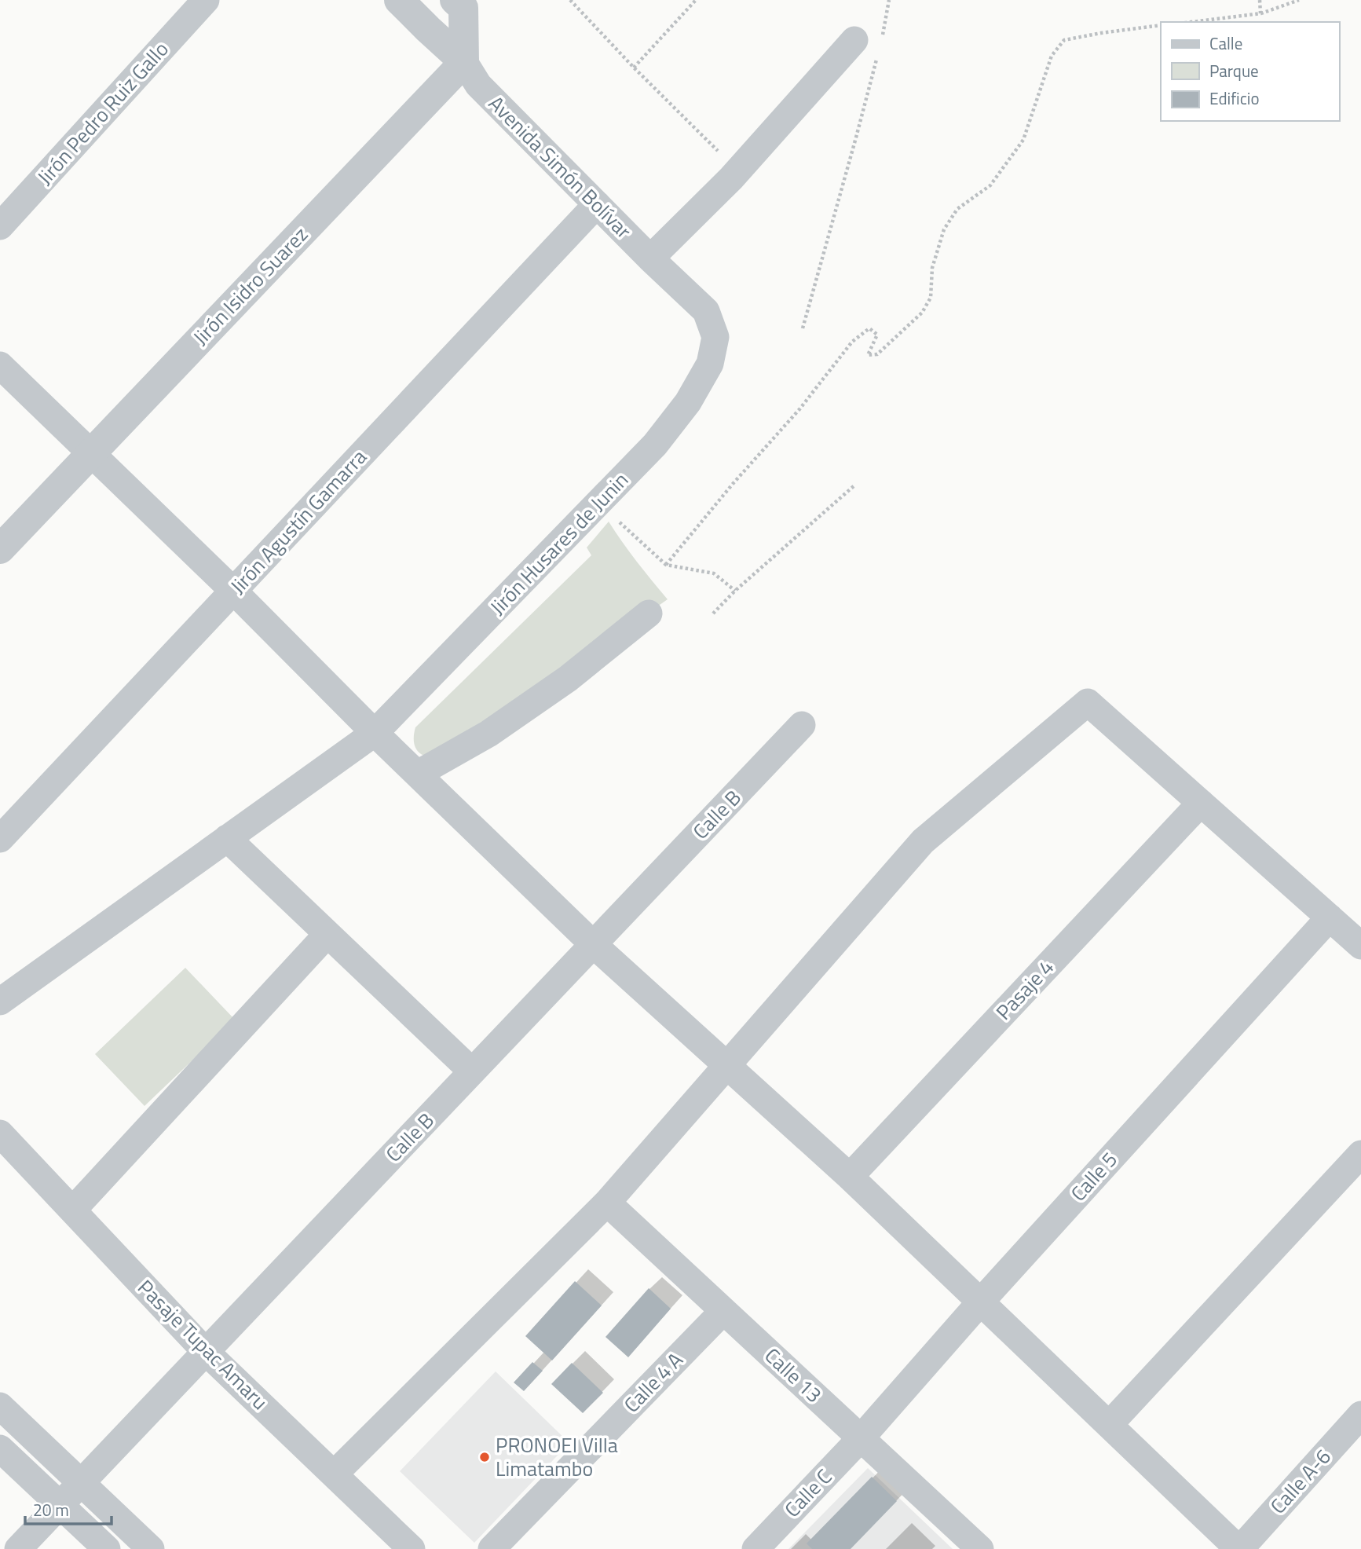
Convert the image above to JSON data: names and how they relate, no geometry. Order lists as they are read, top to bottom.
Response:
{
  "streets": {
    "street": [
      "Jirón Pedro Ruiz Gallo",
      "Avenida Simón Bolívar",
      "Jirón Isidro Suarez",
      "Jirón Agustín Gamarra",
      "Jirón Husares de Junin",
      "Calle B",
      "Pasaje 4",
      "Calle 5",
      "Pasaje Tupac Amaru",
      "Calle 13",
      "Calle 4 A",
      "Calle A-6",
      "Calle C"
    ]
  },
  "crossings": [
    ["Avenida Simón Bolívar", "Jirón Isidro Suarez"],
    ["Avenida Simón Bolívar", "Jirón Agustín Gamarra"],
    ["Avenida Simón Bolívar", "Jirón Husares de Junin"],
    ["Calle B", "Pasaje Tupac Amaru"],
    ["Calle 5", "Calle 13"],
    ["Calle 5", "Calle C"],
    ["Calle 13", "Calle 4 A"],
    ["Calle 13", "Calle C"]
  ],
  "places": ["PRONOEI Villa Limatambo"],
  "legend": ["Calle", "Parque", "Edificio"],
  "scale_bar": "20 m"
}
